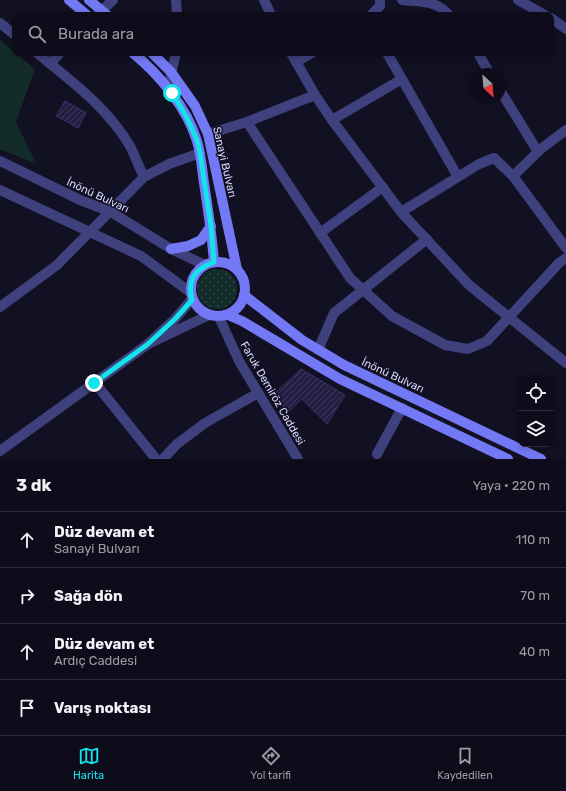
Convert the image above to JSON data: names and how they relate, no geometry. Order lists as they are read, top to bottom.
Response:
{
  "streets": {
    "main road": ["Sanayi Bulvarı", "İnönü Bulvarı"],
    "street": ["Faruk Demiröz Caddesi"]
  },
  "crossings": [
    ["Sanayi Bulvarı", "İnönü Bulvarı"],
    ["Sanayi Bulvarı", "Faruk Demiröz Caddesi"],
    ["İnönü Bulvarı", "Faruk Demiröz Caddesi"]
  ],
  "north": "bottom right",
  "page": {
    "search": "Burada ara",
    "heading": ["3 dk", "Yaya · 220 m"],
    "list": [
      ["Düz devam et", "Sanayi Bulvarı", "110 m"],
      ["Sağa dön", "70 m"],
      ["Düz devam et", "Ardıç Caddesi", "40 m"],
      "Varış noktası"
    ],
    "nav": ["Harita", "Yol tarifi", "Kaydedilen"]
  }
}
